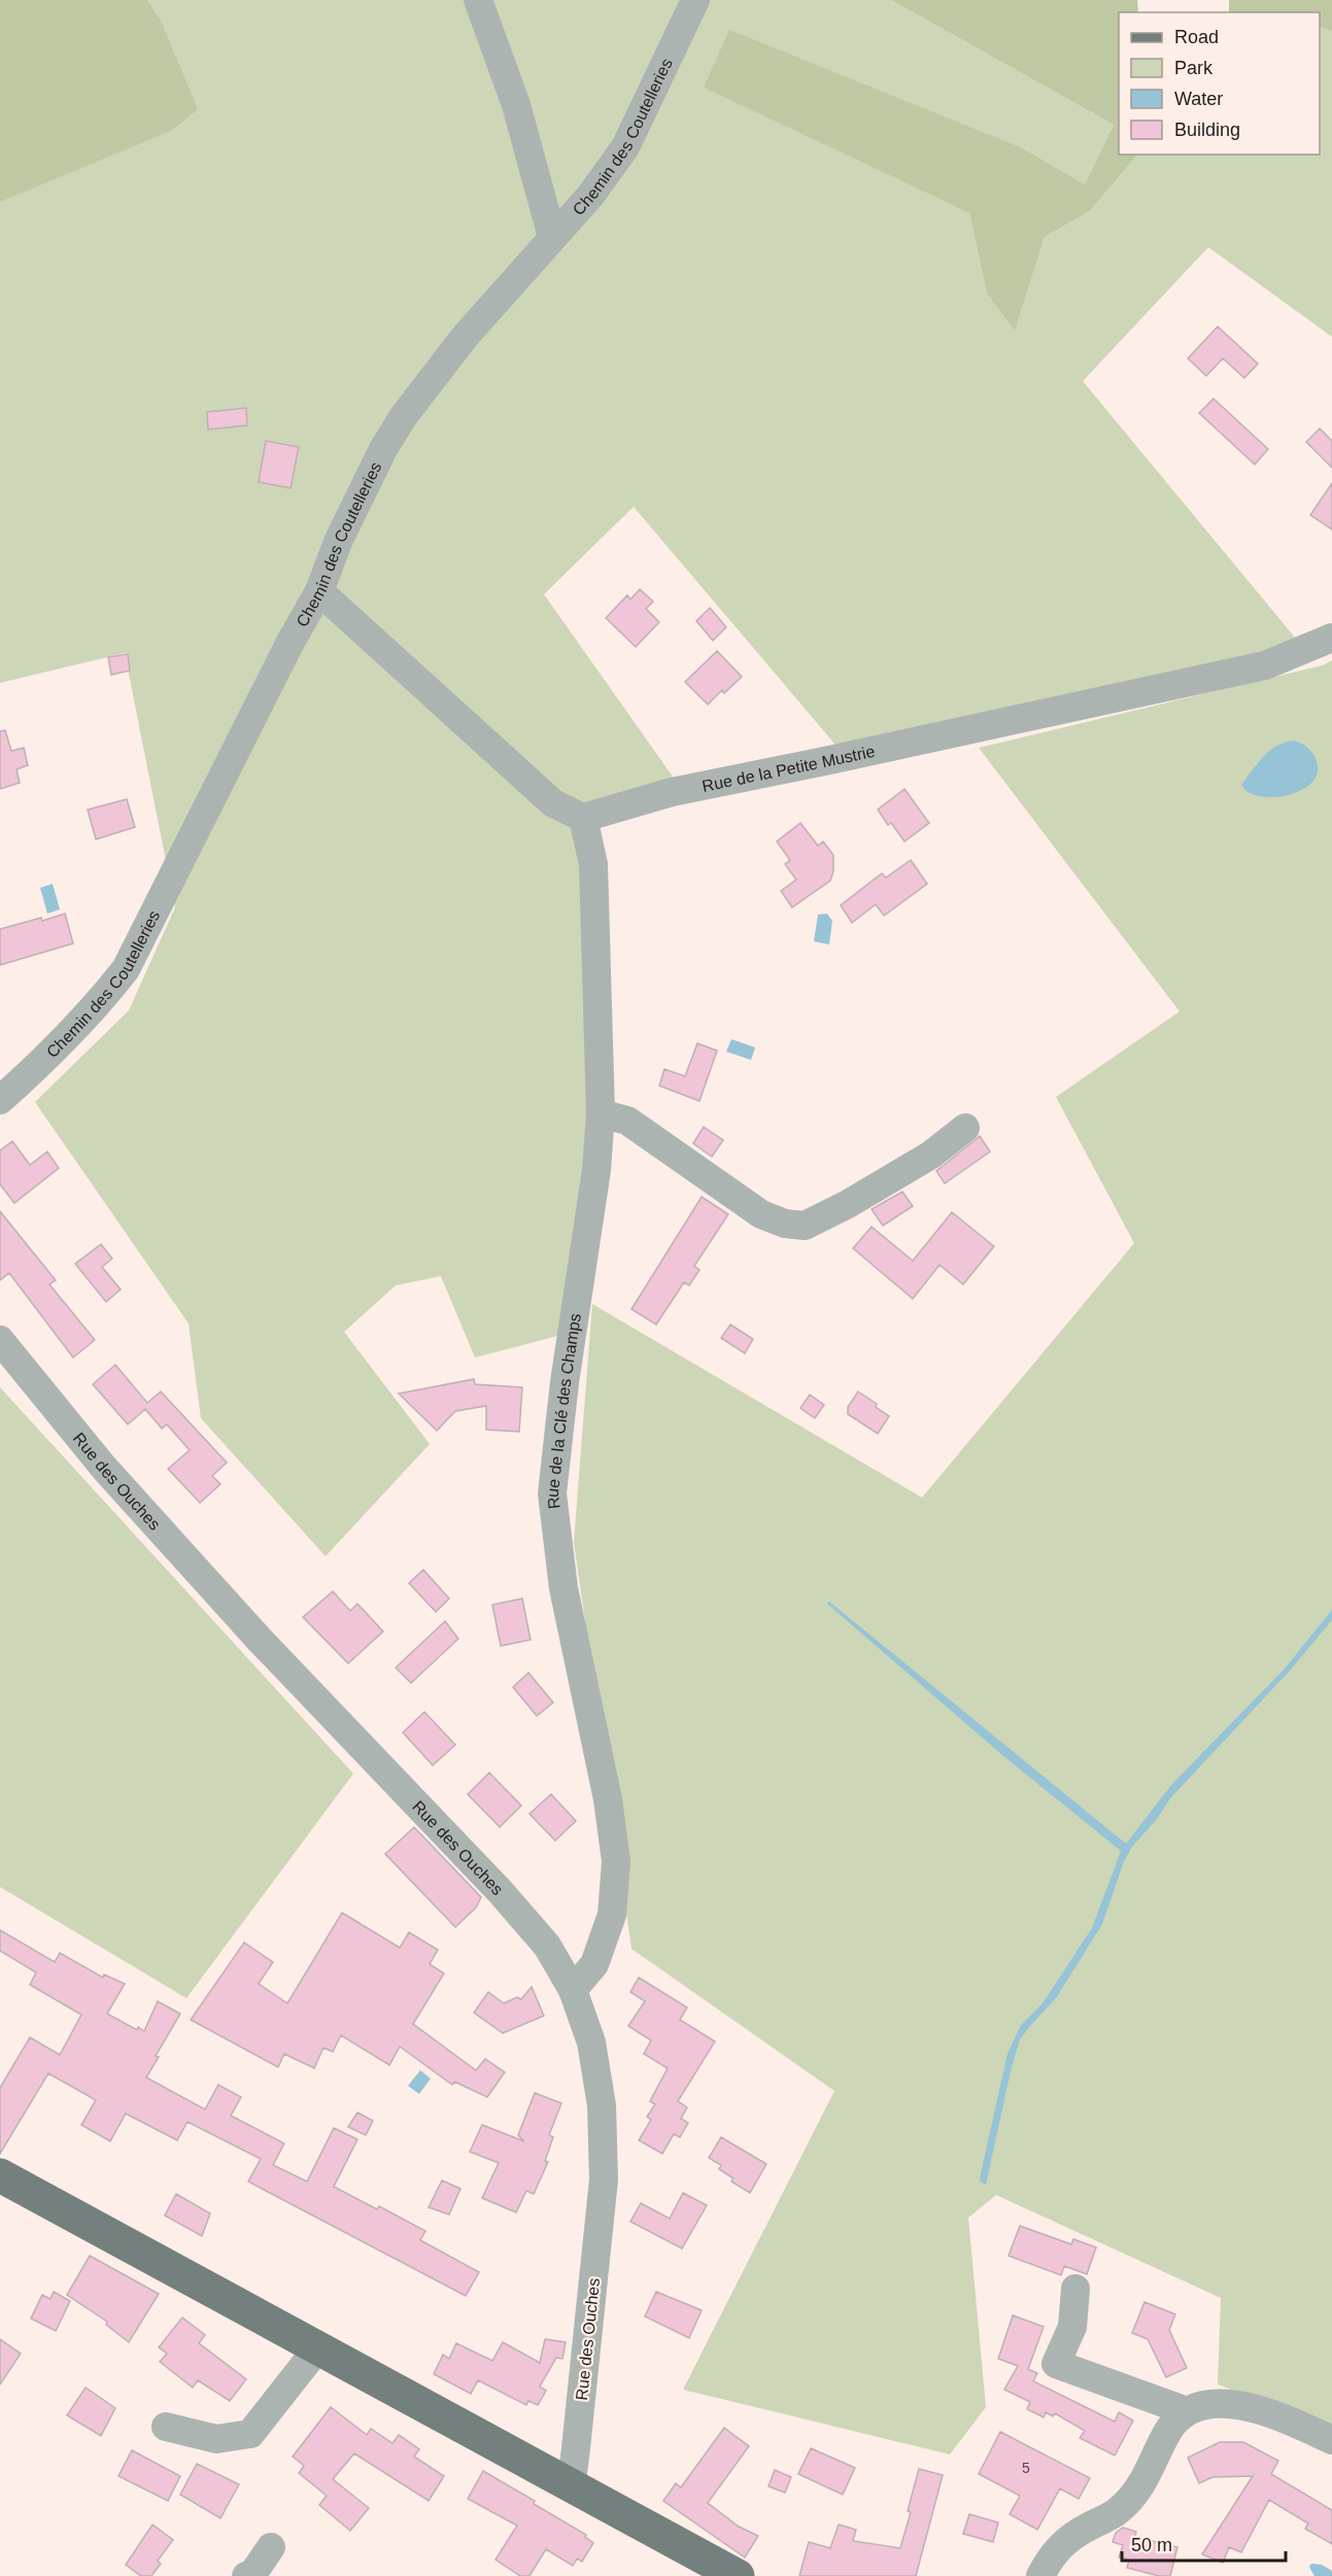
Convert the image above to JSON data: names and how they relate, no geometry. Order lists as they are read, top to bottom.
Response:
{
  "streets": {
    "street": [
      "Chemin des Coutelleries",
      "Rue de la Petite Mustrie",
      "Rue de la Clé des Champs",
      "Rue des Ouches"
    ]
  },
  "crossings": [
    ["Rue de la Petite Mustrie", "Rue de la Clé des Champs"],
    ["Rue de la Clé des Champs", "Rue des Ouches"]
  ],
  "house_numbers": ["5"],
  "legend": [
    "Road",
    "Park",
    "Water",
    "Building"
  ],
  "scale_bar": "50 m"
}
